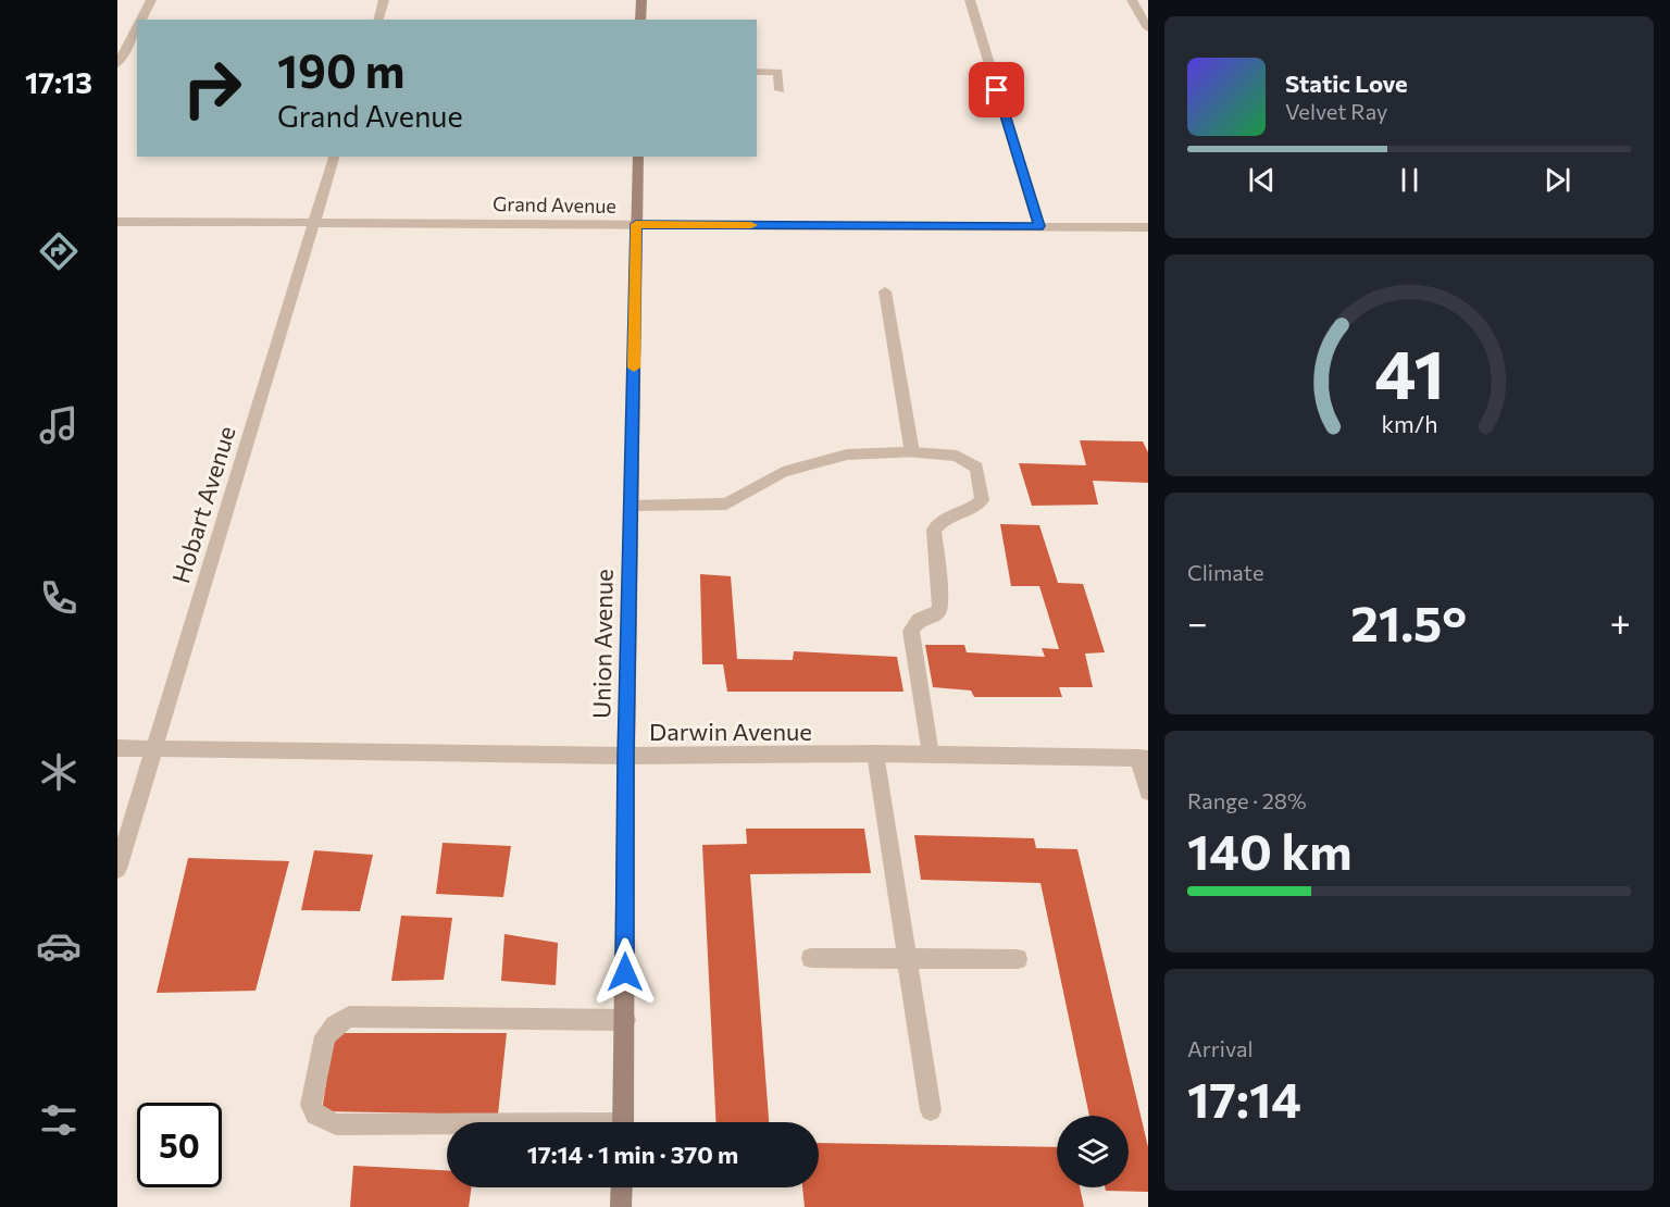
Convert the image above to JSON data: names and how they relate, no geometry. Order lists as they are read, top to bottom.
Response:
{
  "streets": {
    "main road": ["Union Avenue"],
    "street": ["Grand Avenue", "Hobart Avenue", "Darwin Avenue"]
  },
  "crossings": [
    ["Grand Avenue", "Hobart Avenue"],
    ["Grand Avenue", "Union Avenue"],
    ["Hobart Avenue", "Darwin Avenue"],
    ["Union Avenue", "Darwin Avenue"]
  ],
  "page": {
    "tabs": "17:13",
    "turn": ["190 m", "Grand Avenue"],
    "song": ["Static Love", "Velvet Ray"],
    "tile": [
      "Climate",
      ["Range · 28%", "140 km"],
      ["Arrival", "17:14"]
    ],
    "heat": ["−", "21.5°", "+"],
    "limit": "50",
    "trip": "17:14 · 1 min · 370 m",
    "gauge": ["41", "km/h"]
  }
}
